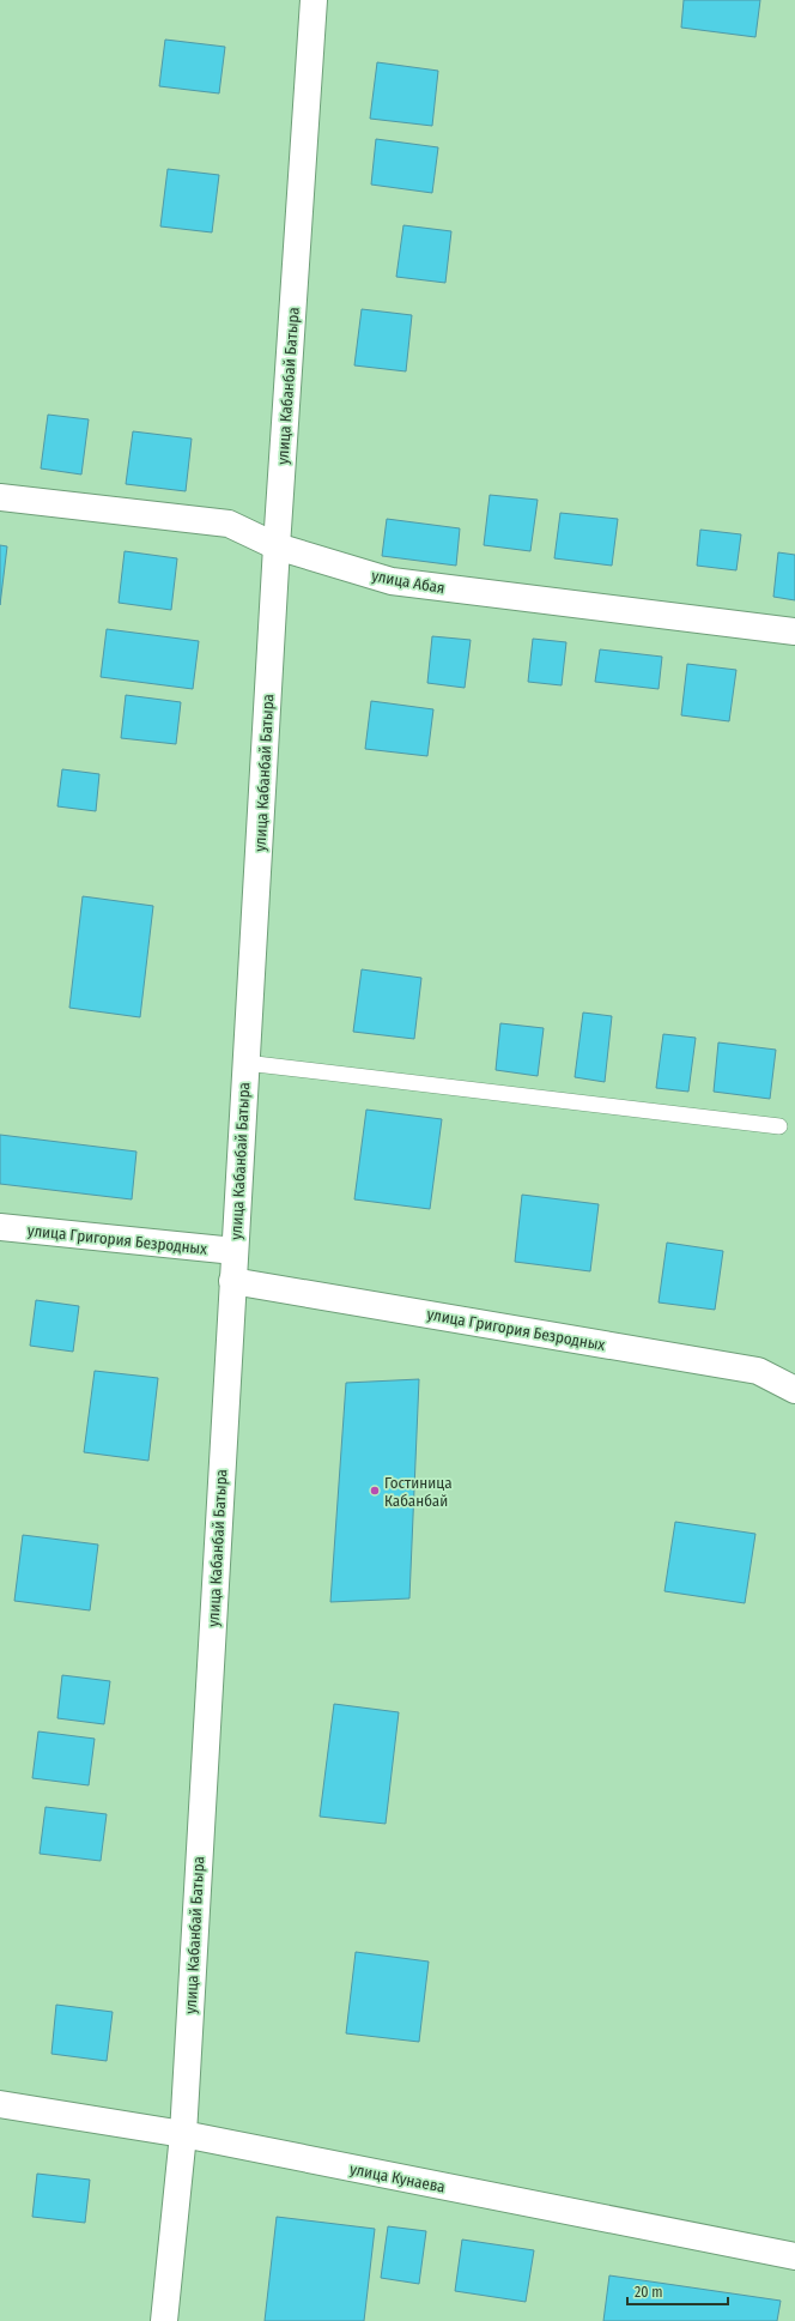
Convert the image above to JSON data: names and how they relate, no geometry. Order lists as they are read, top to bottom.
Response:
{
  "streets": {
    "street": [
      "улица Кабанбай Батыра",
      "улица Абая",
      "улица Григория Безродных",
      "улица Кунаева"
    ]
  },
  "crossings": [
    ["улица Кабанбай Батыра", "улица Абая"],
    ["улица Кабанбай Батыра", "улица Григория Безродных"],
    ["улица Кабанбай Батыра", "улица Кунаева"]
  ],
  "places": ["Гостиница Кабанбай"],
  "scale_bar": "20 m"
}
